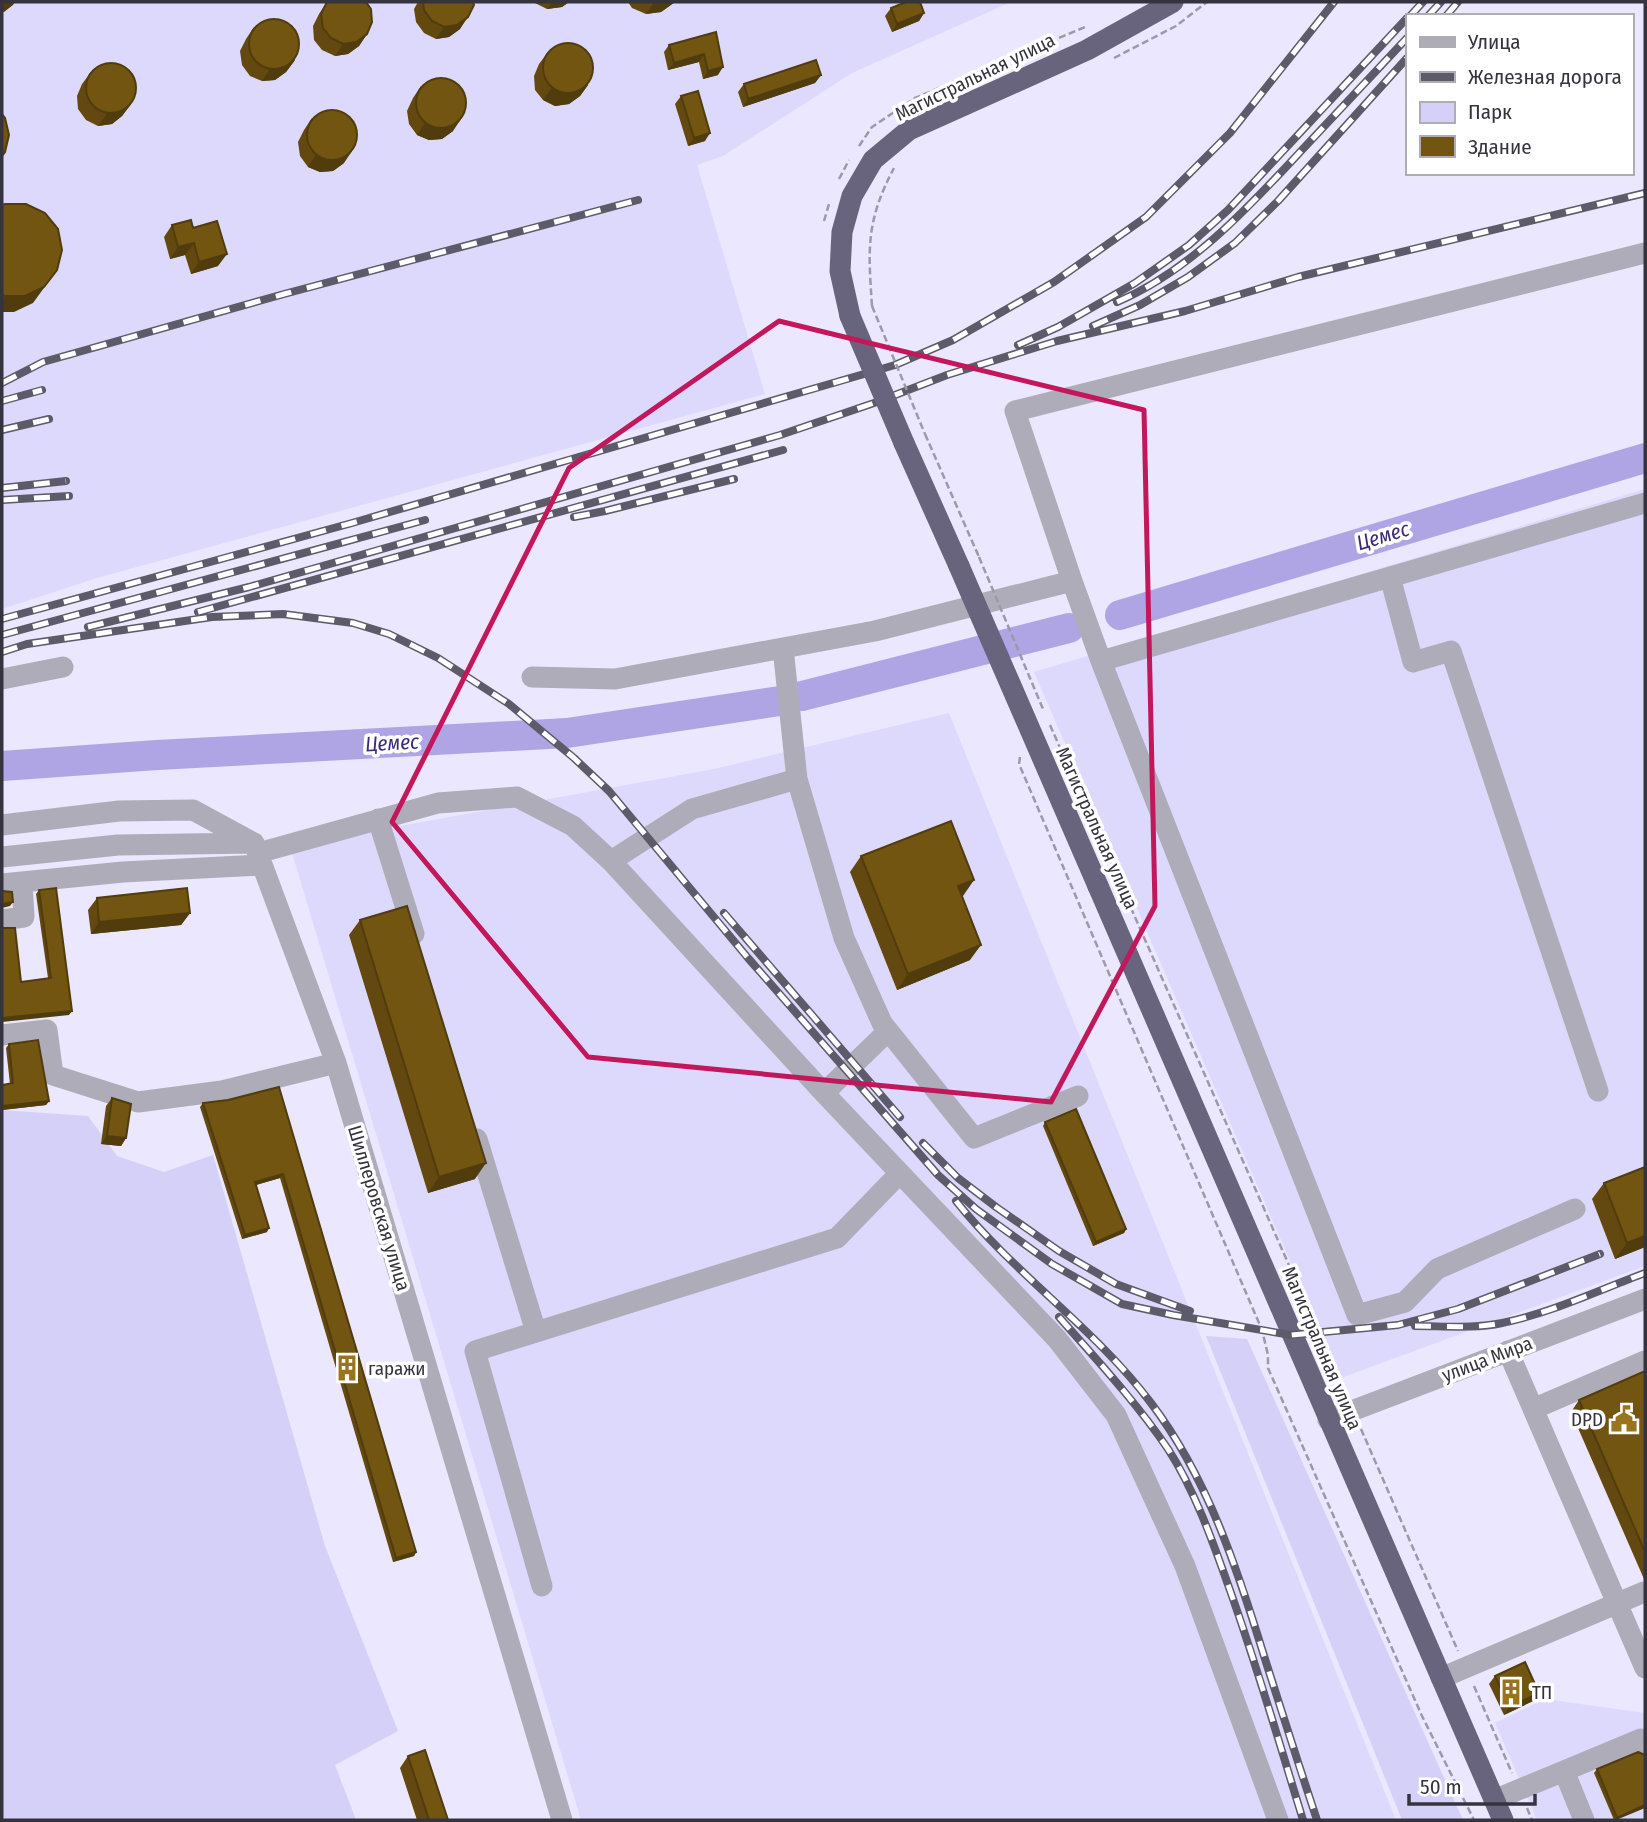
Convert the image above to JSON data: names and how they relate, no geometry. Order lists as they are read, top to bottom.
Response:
{
  "streets": {
    "highway": ["Магистральная улица"],
    "street": ["Шиллеровская улица", "улица Мира"]
  },
  "crossings": [
    ["Магистральная улица", "улица Мира"]
  ],
  "water": ["Цемес"],
  "places": {
    "building": ["гаражи", "ТП"],
    "public building": ["DPD"]
  },
  "legend": [
    "Улица",
    "Железная дорога",
    "Парк",
    "Здание"
  ],
  "scale_bar": "50 m"
}
